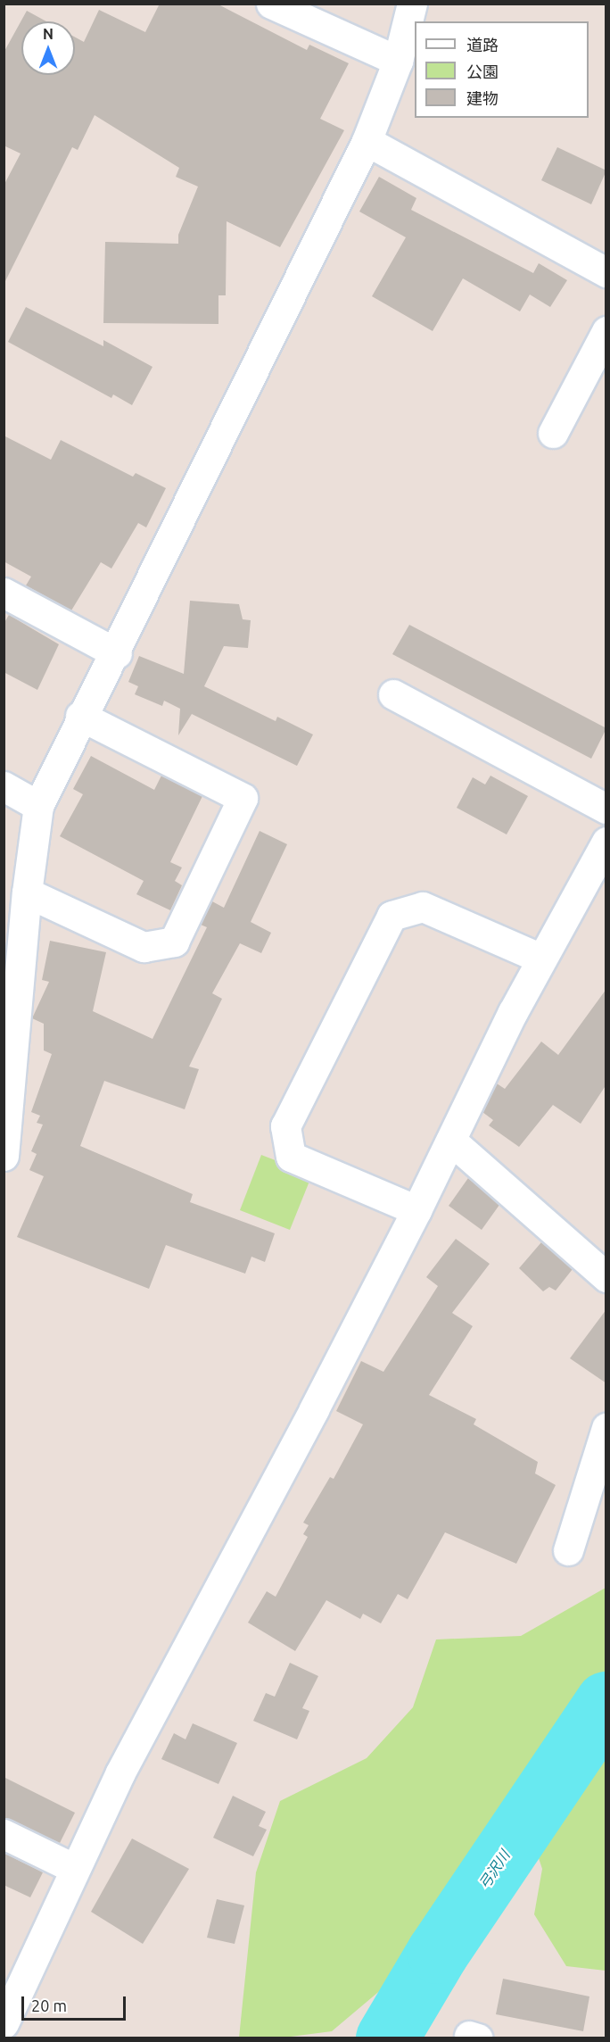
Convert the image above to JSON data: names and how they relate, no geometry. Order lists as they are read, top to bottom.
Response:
{
  "water": ["弓沢川"],
  "legend": ["道路", "公園", "建物"],
  "scale_bar": "20 m",
  "north": "top"
}
